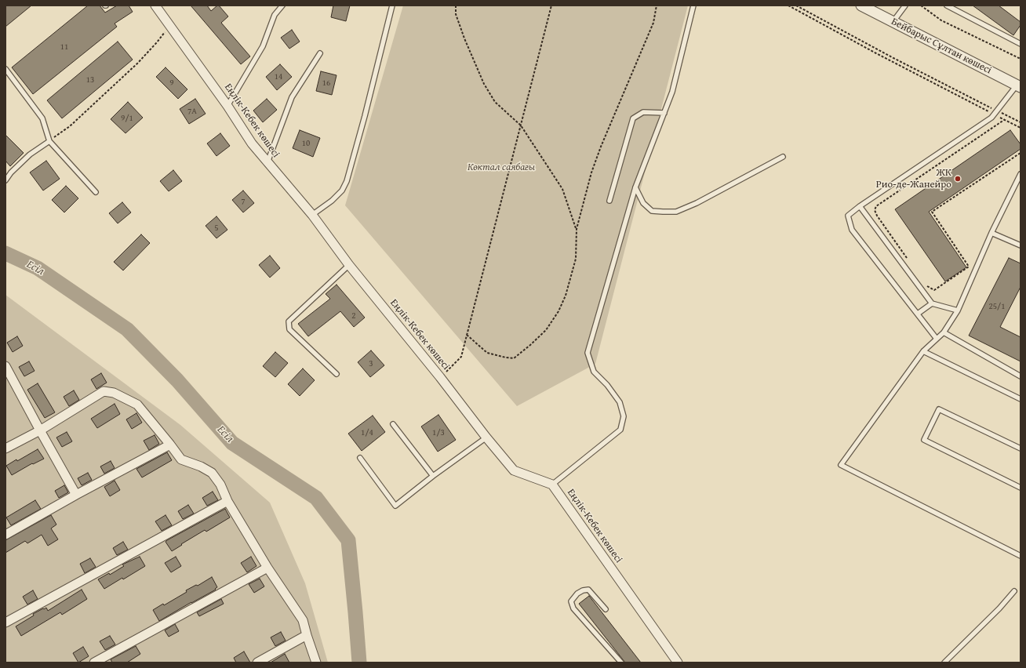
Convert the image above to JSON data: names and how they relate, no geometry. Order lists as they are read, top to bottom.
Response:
{
  "streets": {
    "street": ["Бейбарыс Сұлтан көшесі", "Еңлік-Кебек көшесі"]
  },
  "water": ["Есіл"],
  "parks": ["Көктал саябағы"],
  "places": ["ЖК Рио-де-Жанейро"],
  "house_numbers": [
    "11",
    "14",
    "13",
    "9",
    "16",
    "7А",
    "9/1",
    "10",
    "7",
    "5",
    "25/1",
    "2",
    "3",
    "1/4",
    "1/3"
  ]
}
